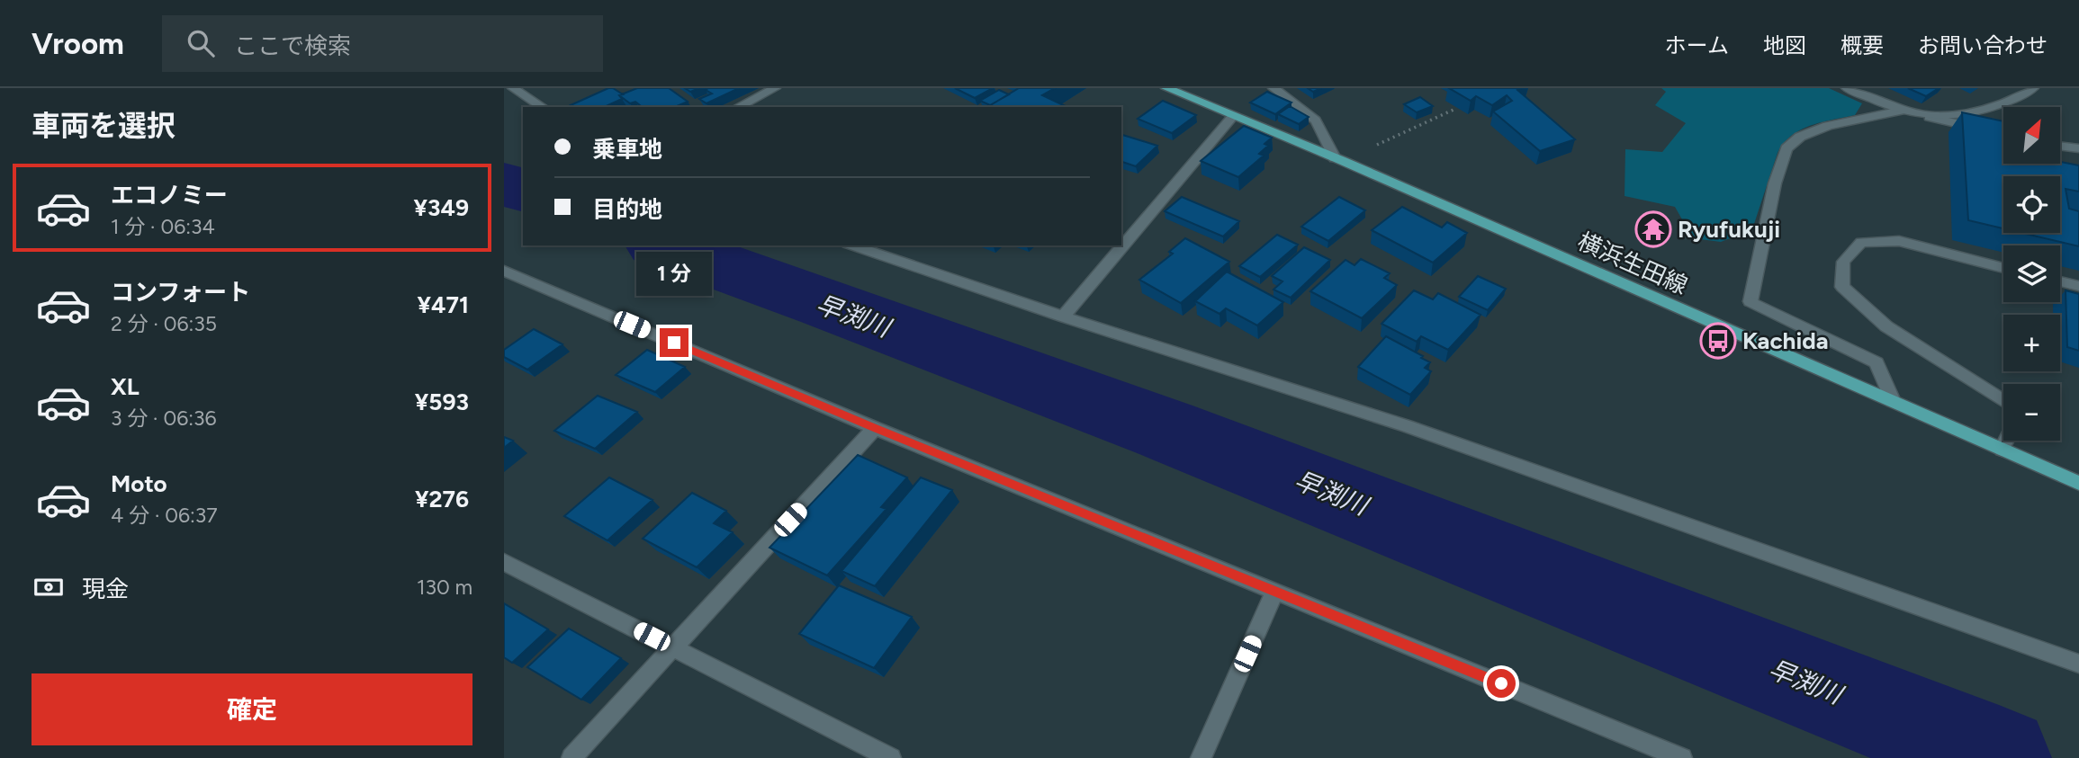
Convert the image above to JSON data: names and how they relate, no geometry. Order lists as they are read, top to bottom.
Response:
{
  "streets": {
    "main road": ["横浜生田線"]
  },
  "water": ["早渕川"],
  "places": {
    "temple": ["Ryufukuji"],
    "bus stop": ["Kachida"]
  },
  "north": "top right",
  "page": {
    "header": "Vroom",
    "search": "ここで検索",
    "nav": [
      "ホーム",
      "地図",
      "概要",
      "お問い合わせ"
    ],
    "heading": "車両を選択",
    "map_buttons": ["+", "−"],
    "banner": ["乗車地", "目的地"],
    "list": [
      {
        "name": "エコノミー",
        "note": "1 分 · 06:34",
        "value": "¥349"
      },
      {
        "name": "コンフォート",
        "note": "2 分 · 06:35",
        "value": "¥471"
      },
      {
        "name": "XL",
        "note": "3 分 · 06:36",
        "value": "¥593"
      },
      {
        "name": "Moto",
        "note": "4 分 · 06:37",
        "value": "¥276"
      }
    ],
    "bubble": "1 分",
    "pay": ["現金", "130 m"],
    "buttons": "確定"
  }
}
